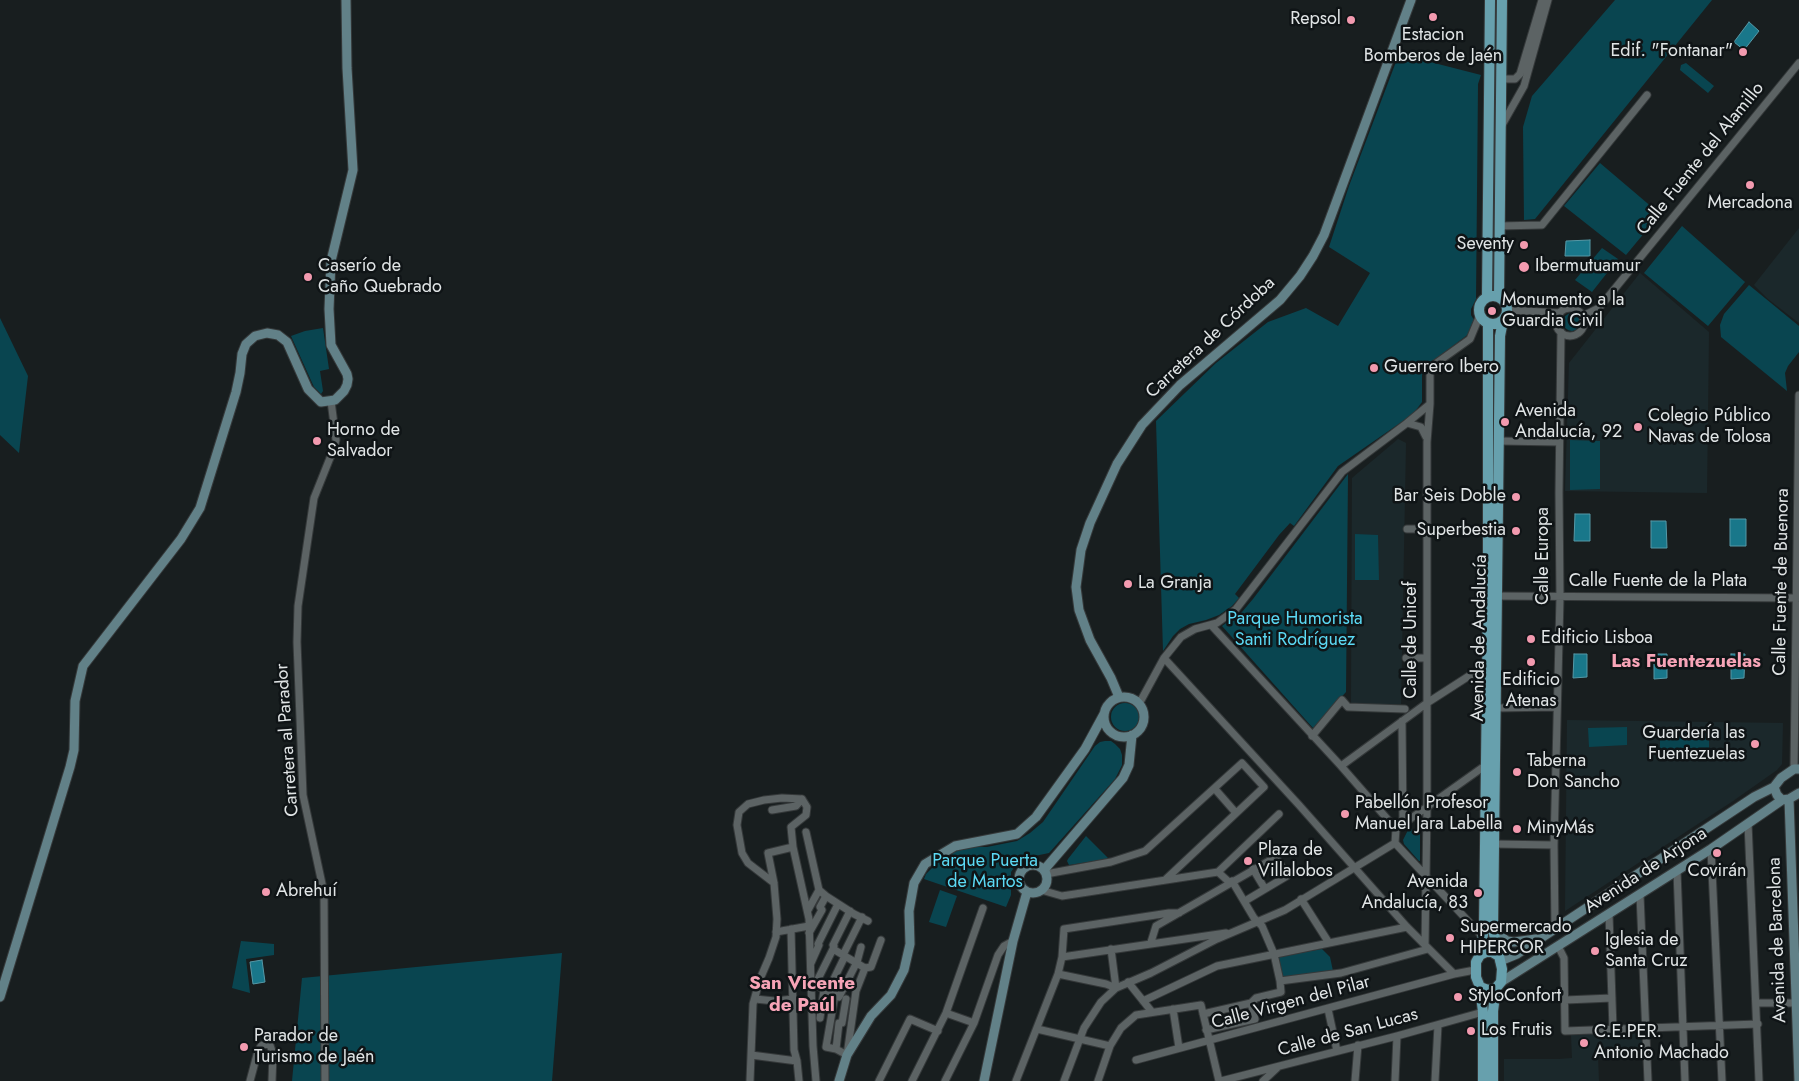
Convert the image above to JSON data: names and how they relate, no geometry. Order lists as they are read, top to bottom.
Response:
{
  "streets": {
    "main road": ["Avenida de Andalucía"],
    "street": [
      "Calle Fuente del Alamillo",
      "Carretera de Córdoba",
      "Calle Europa",
      "Calle Fuente de la Plata",
      "Calle Fuente de Buenora",
      "Calle de Unicef",
      "Carretera al Parador",
      "Avenida de Arjona",
      "Avenida de Barcelona",
      "Calle Virgen del Pilar",
      "Calle de San Lucas"
    ]
  },
  "crossings": [
    ["Calle Fuente del Alamillo", "Calle Europa"],
    ["Calle Europa", "Calle Fuente de la Plata"],
    ["Calle Europa", "Avenida de Arjona"],
    ["Calle Fuente de la Plata", "Calle Fuente de Buenora"],
    ["Calle Fuente de la Plata", "Avenida de Andalucía"],
    ["Calle Fuente de Buenora", "Avenida de Arjona"],
    ["Avenida de Andalucía", "Calle de Unicef"],
    ["Avenida de Andalucía", "Avenida de Arjona"],
    ["Avenida de Andalucía", "Calle Virgen del Pilar"],
    ["Avenida de Arjona", "Avenida de Barcelona"],
    ["Avenida de Arjona", "Calle Virgen del Pilar"]
  ],
  "districts": ["Las Fuentezuelas", "San Vicente de Paúl"],
  "parks": ["Parque Humorista Santi Rodríguez", "Parque Puerta de Martos"],
  "places": [
    "Estacion Bomberos de Jaén",
    "Repsol",
    "Edif. \"Fontanar\"",
    "Mercadona",
    "Seventy",
    "Ibermutuamur",
    "Caserío de Caño Quebrado",
    "Monumento a la Guardia Civil",
    "Guerrero Ibero",
    "Avenida Andalucía, 92",
    "Colegio Público Navas de Tolosa",
    "Horno de Salvador",
    "Bar Seis Doble",
    "Superbestia",
    "La Granja",
    "Edificio Lisboa",
    "Edificio Atenas",
    "Guardería las Fuentezuelas",
    "Taberna Don Sancho",
    "Pabellón Profesor Manuel Jara Labella",
    "MinyMás",
    "Covirán",
    "Plaza de Villalobos",
    "Abrehuí",
    "Avenida Andalucía, 83",
    "Supermercado HIPERCOR",
    "Iglesia de Santa Cruz",
    "StyloConfort",
    "Los Frutis",
    "C.E.PER. Antonio Machado",
    "Parador de Turismo de Jaén"
  ]
}
